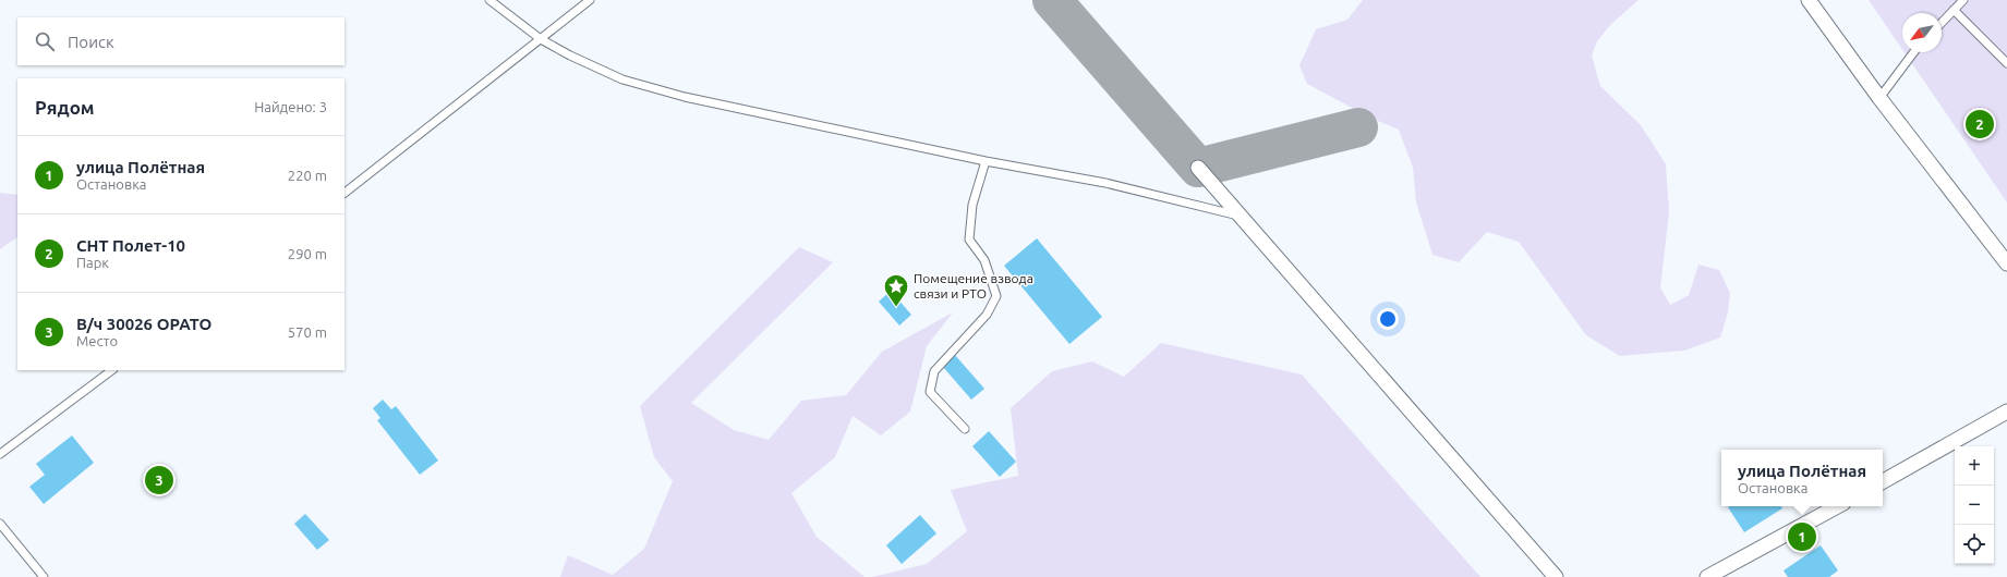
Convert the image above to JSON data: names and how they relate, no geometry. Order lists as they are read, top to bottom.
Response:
{
  "places": {
    "place": ["Помещение взвода связи и РТО"]
  },
  "north": "bottom left",
  "page": {
    "search": "Поиск",
    "heading": ["Рядом", "Найдено: 3"],
    "pins": ["2", "3", "1"],
    "list": [
      {
        "mark": "1",
        "name": "улица Полётная",
        "note": "Остановка",
        "value": "220 m"
      },
      {
        "mark": "2",
        "name": "СНТ Полет-10",
        "note": "Парк",
        "value": "290 m"
      },
      {
        "mark": "3",
        "name": "В/ч 30026 ОРАТО",
        "note": "Место",
        "value": "570 m"
      }
    ],
    "map_buttons": ["+", "−"],
    "popup": ["улица Полётная", "Остановка"]
  }
}
